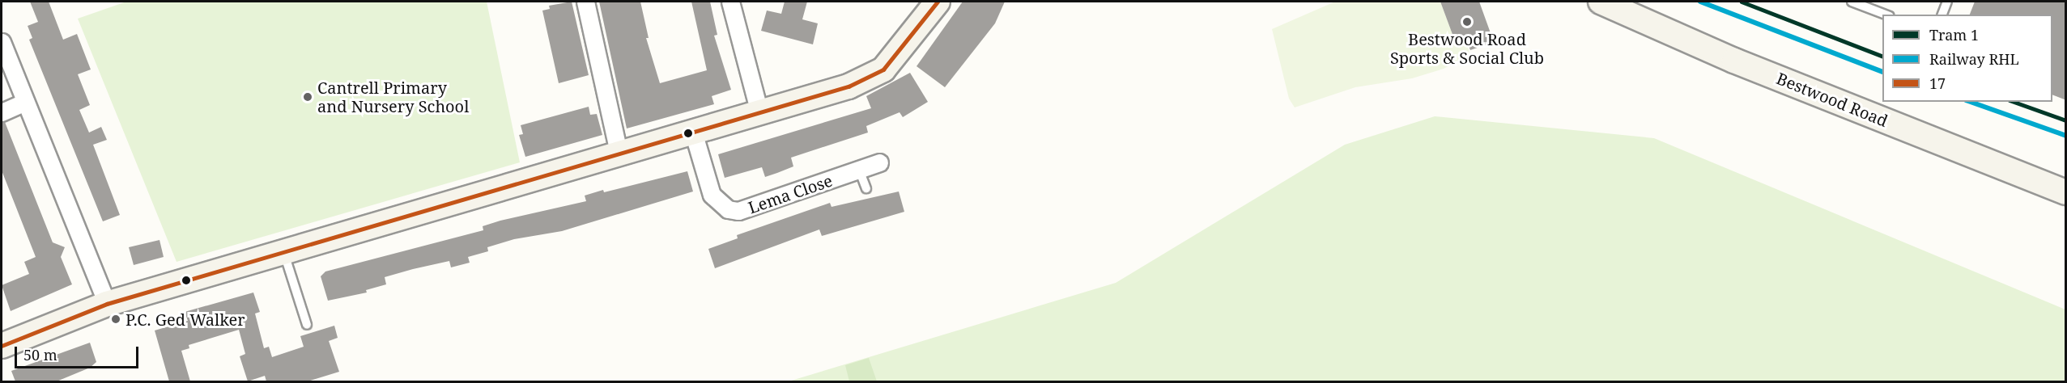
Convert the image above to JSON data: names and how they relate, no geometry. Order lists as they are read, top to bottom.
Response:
{
  "streets": {
    "street": ["Bestwood Road", "Lema Close"]
  },
  "places": ["Bestwood Road Sports & Social Club", "Cantrell Primary and Nursery School", "P.C. Ged Walker"],
  "lines": ["tram line 1", "rail line RHL", "transit line 17"],
  "legend": ["Tram 1", "Railway RHL", "17"],
  "scale_bar": "50 m"
}
